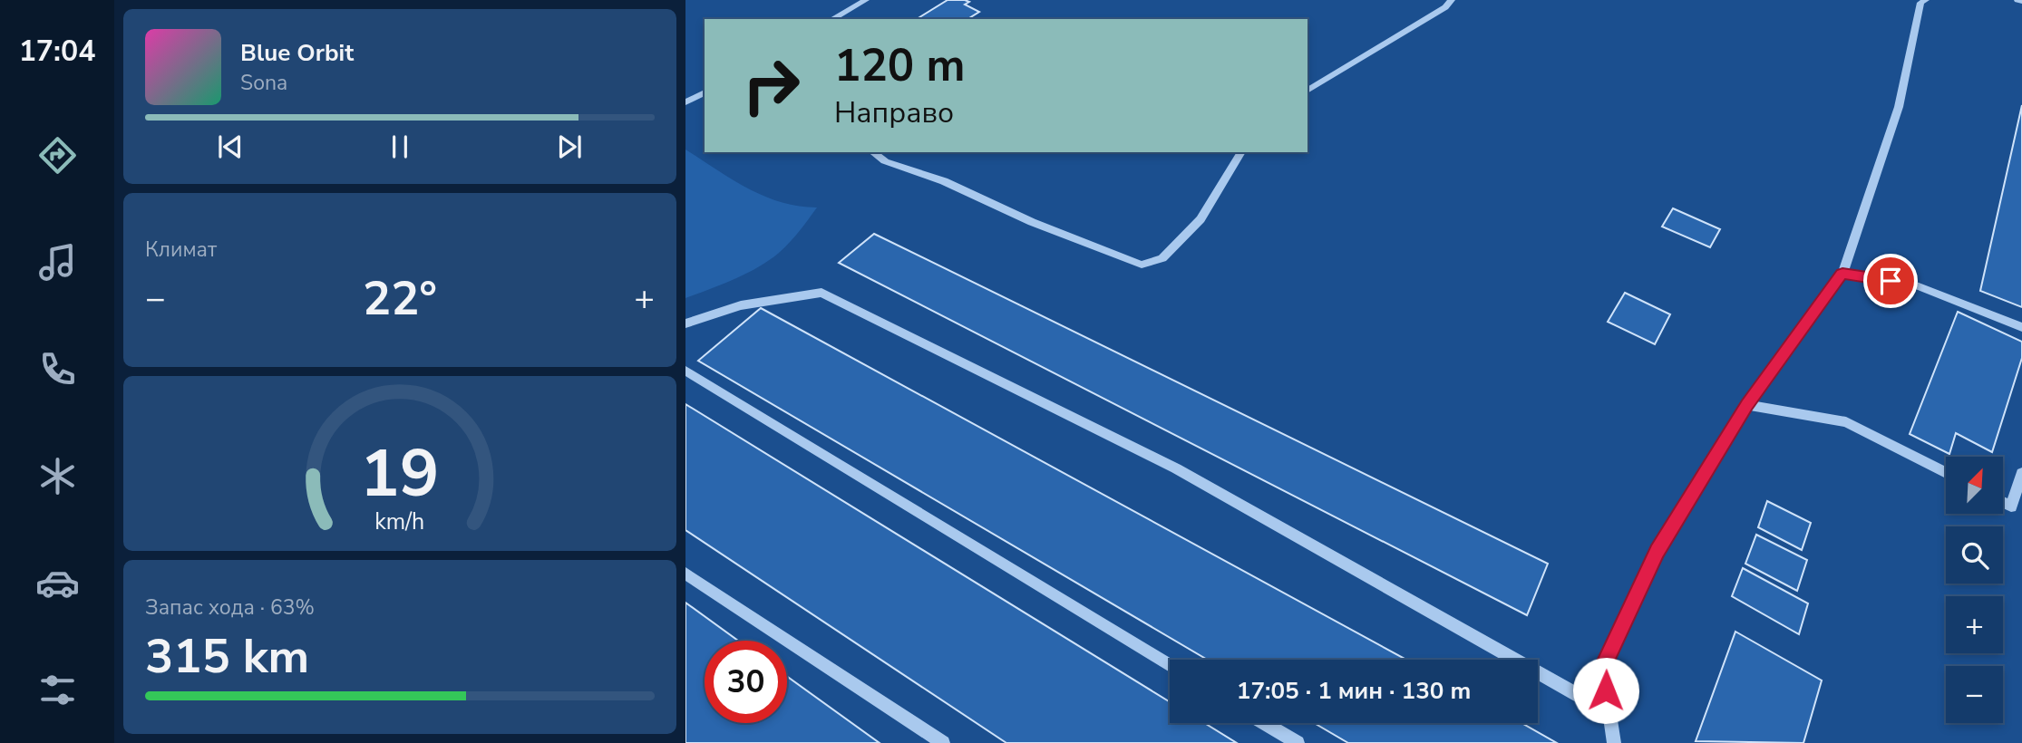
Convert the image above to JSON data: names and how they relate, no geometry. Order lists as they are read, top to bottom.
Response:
{
  "north": "top right",
  "page": {
    "tabs": "17:04",
    "turn": ["120 m", "Направо"],
    "song": ["Blue Orbit", "Sona"],
    "tile": [
      "Климат",
      ["Запас хода · 63%", "315 km"]
    ],
    "heat": ["−", "22°", "+"],
    "map_buttons": ["+", "−"],
    "limit": "30",
    "trip": "17:05 · 1 мин · 130 m",
    "gauge": ["19", "km/h"]
  }
}
